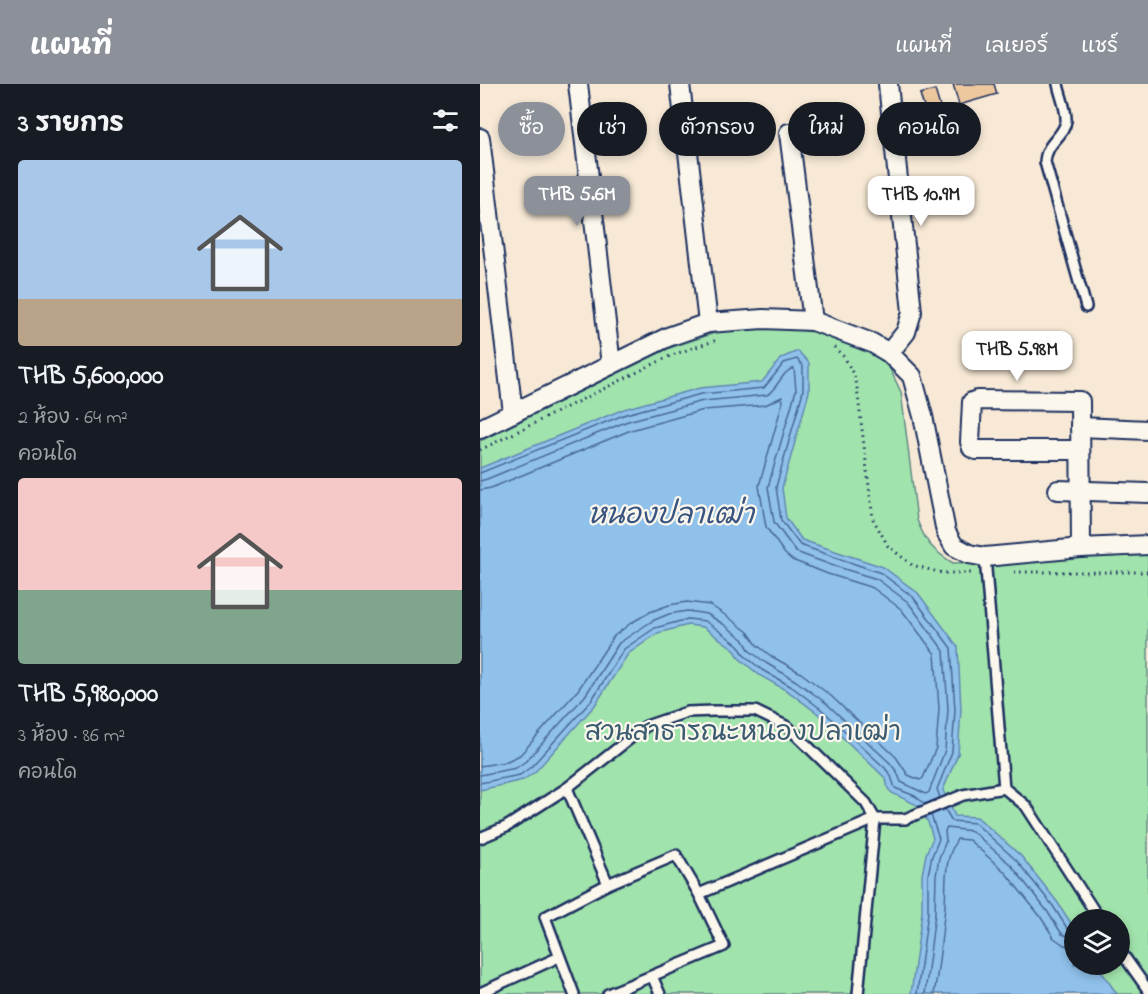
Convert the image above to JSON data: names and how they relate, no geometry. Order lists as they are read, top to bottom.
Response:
{
  "water": ["หนองปลาเฒ่า"],
  "parks": ["สวนสาธารณะหนองปลาเฒ่า"],
  "page": {
    "header": "แผนที่",
    "nav": ["แผนที่", "เลเยอร์", "แชร์"],
    "heading": "3 รายการ",
    "chip": [
      "ซื้อ",
      "เช่า",
      "ตัวกรอง",
      "ใหม่",
      "คอนโด"
    ],
    "list": [
      {
        "name": "THB 5,600,000",
        "note": "2 ห้อง · 64 m² · คอนโด"
      },
      {
        "name": "THB 5,980,000",
        "note": "3 ห้อง · 86 m² · คอนโด"
      }
    ],
    "price": ["THB 5.6M", "THB 10.9M", "THB 5.98M"]
  }
}
